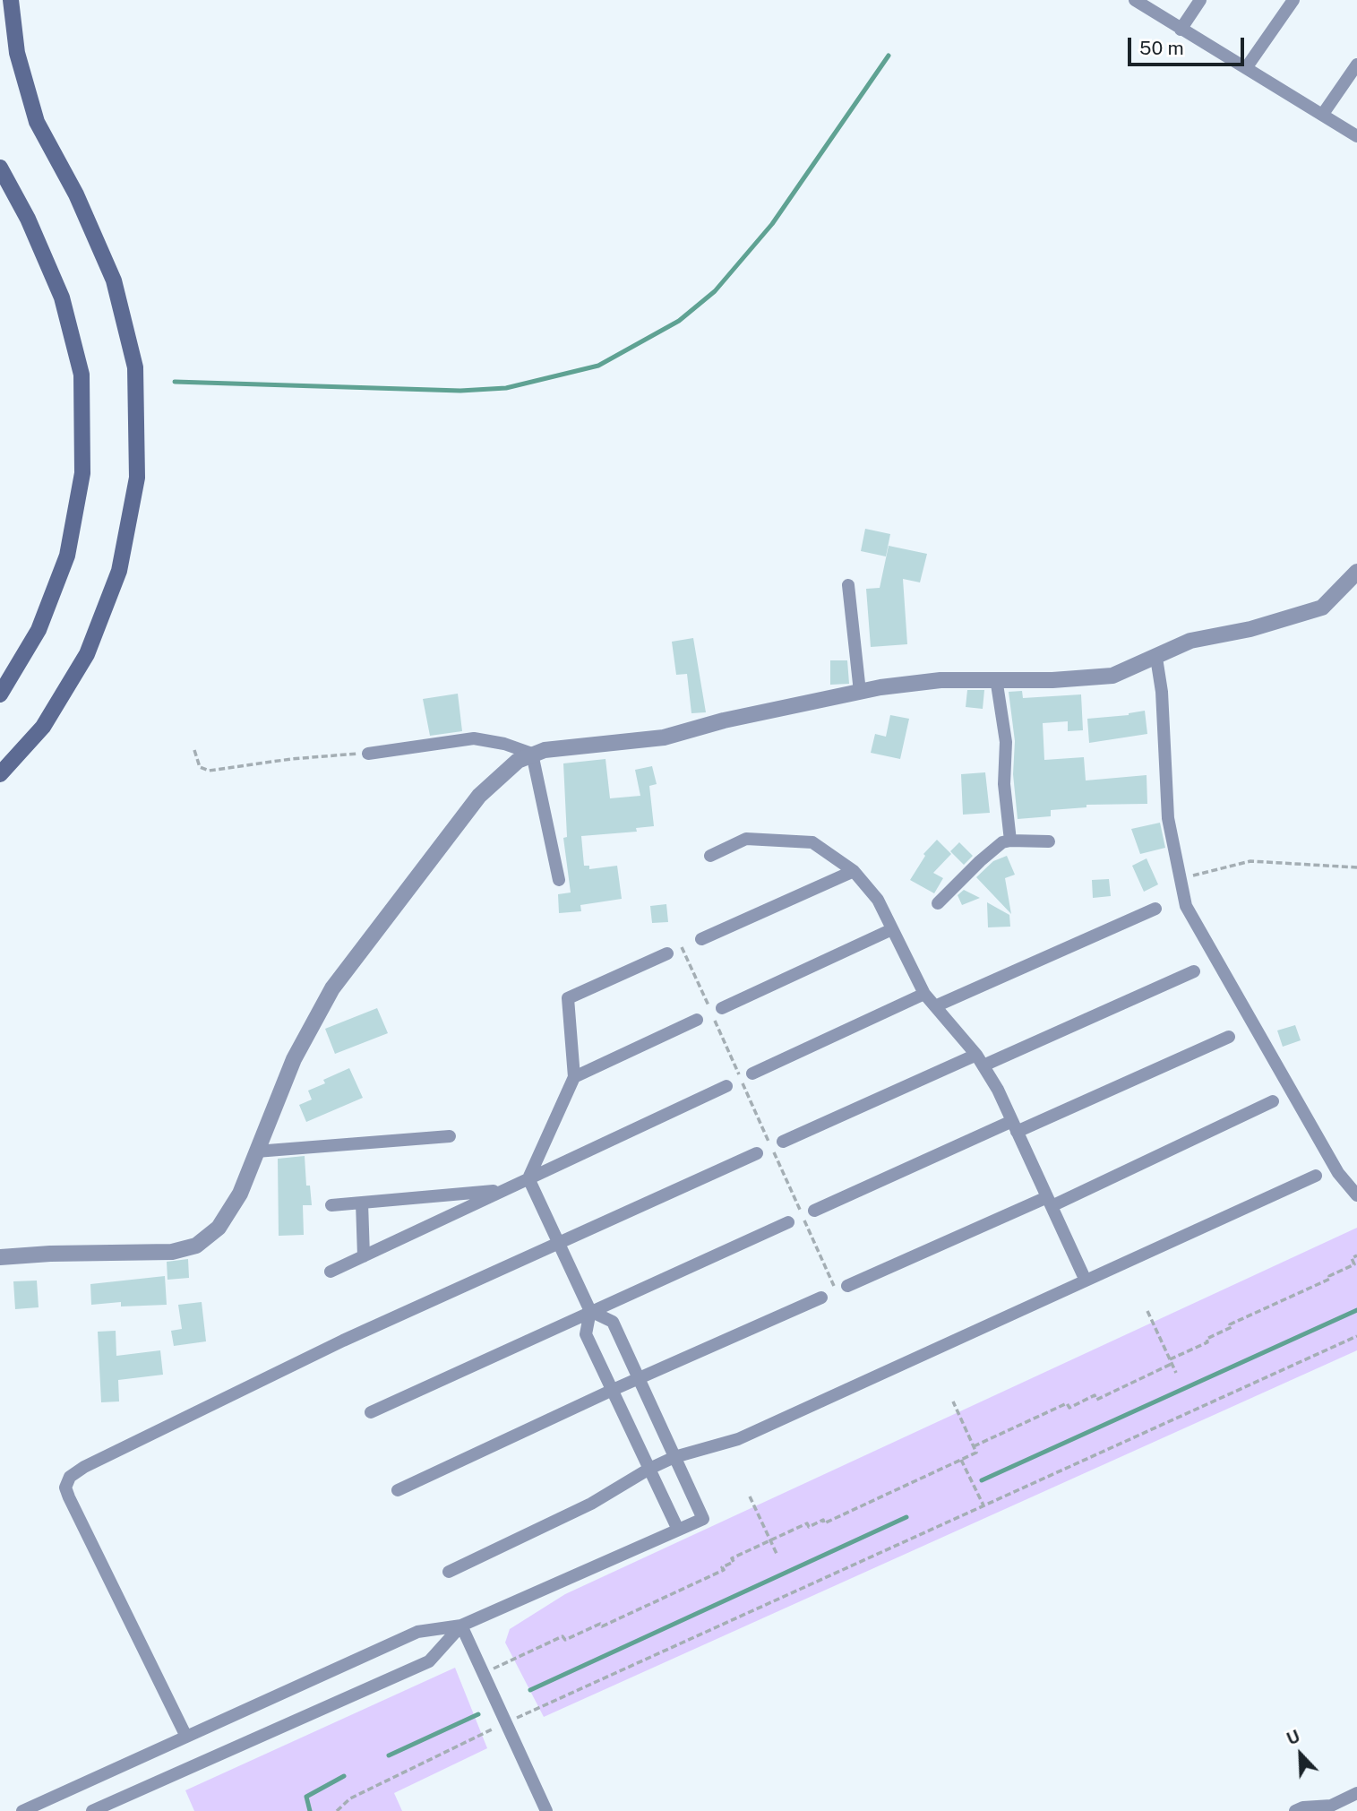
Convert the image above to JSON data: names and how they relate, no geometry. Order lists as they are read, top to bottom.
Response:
{
  "scale_bar": "50 m",
  "north": "top left"
}
